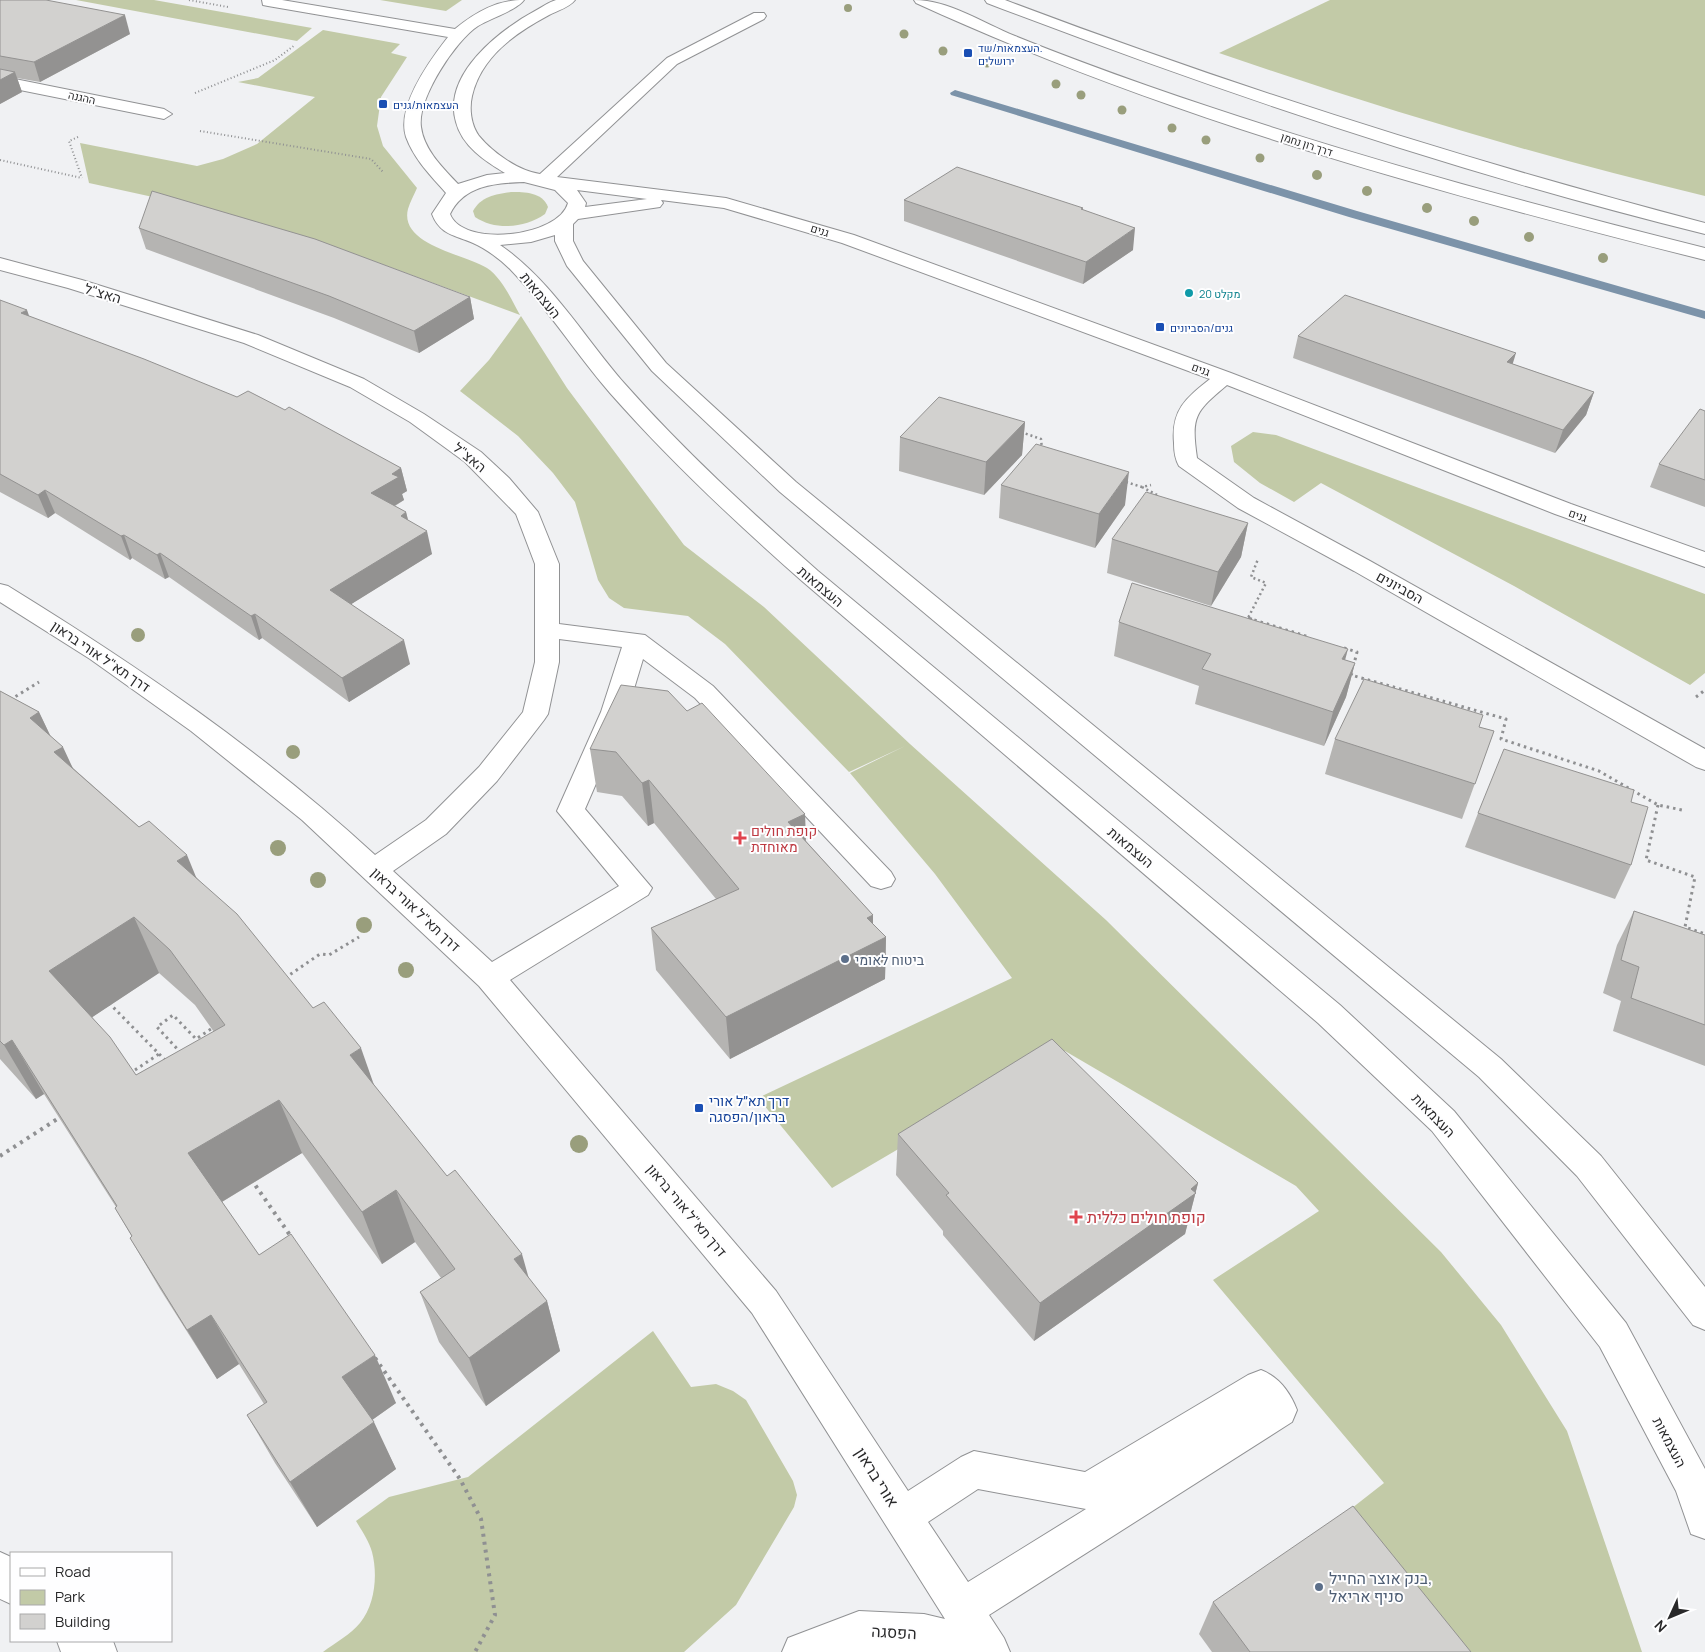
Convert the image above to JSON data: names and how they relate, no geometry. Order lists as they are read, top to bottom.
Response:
{
  "streets": {
    "street": [
      "ההגנה",
      "דרך רון נחמן",
      "גנים",
      "האצ\"ל",
      "העצמאות",
      "הסביונים",
      "דרך תא\"ל אורי בראון",
      "אורי בראון",
      "הפסגה"
    ]
  },
  "crossings": [
    ["גנים", "העצמאות"],
    ["גנים", "הסביונים"],
    ["האצ\"ל", "דרך תא\"ל אורי בראון"],
    ["דרך תא\"ל אורי בראון", "אורי בראון"],
    ["אורי בראון", "הפסגה"]
  ],
  "places": {
    "transit": [
      "העצמאות/שד. ירושלים",
      "העצמאות/גנים",
      "גנים/הסביונים",
      "דרך תא״ל אורי בראון/הפסגה"
    ],
    "other": ["מקלט 20", "ביטוח לאומי", "בנק אוצר החייל, סניף אריאל"],
    "health": ["קופת חולים מאוחדת", "קופת חולים כללית"]
  },
  "legend": ["Road", "Park", "Building"],
  "north": "bottom left"
}
